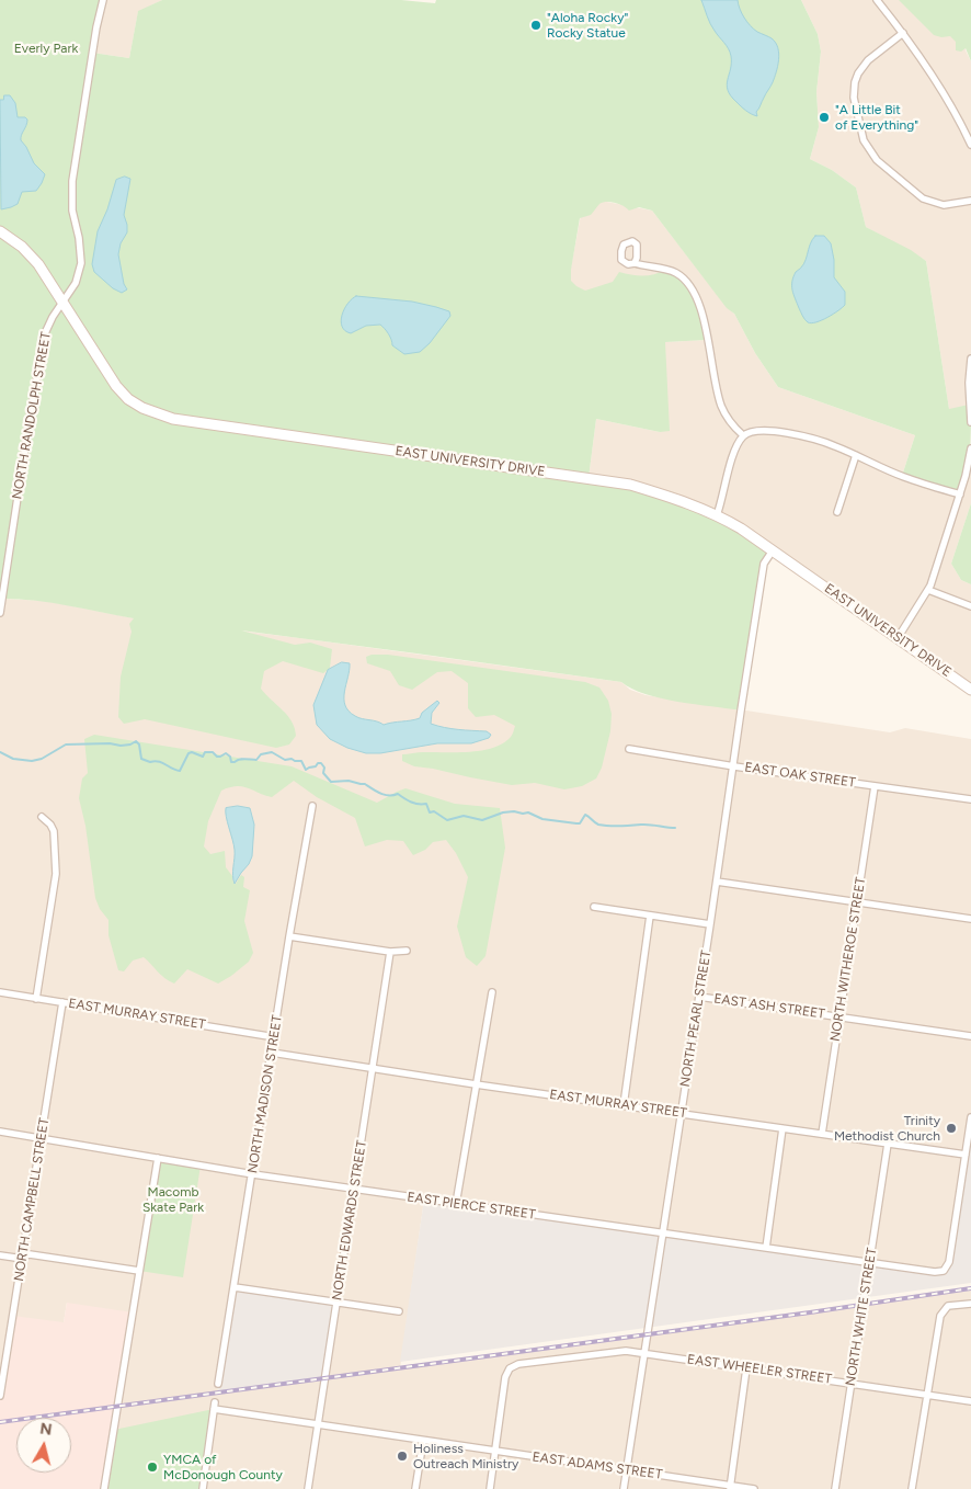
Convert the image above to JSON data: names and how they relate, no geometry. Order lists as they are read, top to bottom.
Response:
{
  "streets": {
    "main road": ["EAST UNIVERSITY DRIVE"],
    "street": [
      "NORTH RANDOLPH STREET",
      "EAST OAK STREET",
      "NORTH WITHEROE STREET",
      "EAST ASH STREET",
      "EAST MURRAY STREET",
      "NORTH PEARL STREET",
      "NORTH MADISON STREET",
      "NORTH CAMPBELL STREET",
      "EAST PIERCE STREET",
      "NORTH EDWARDS STREET",
      "NORTH WHITE STREET",
      "EAST WHEELER STREET",
      "EAST ADAMS STREET"
    ]
  },
  "crossings": [
    ["NORTH RANDOLPH STREET", "EAST UNIVERSITY DRIVE"],
    ["EAST UNIVERSITY DRIVE", "NORTH PEARL STREET"],
    ["EAST OAK STREET", "NORTH WITHEROE STREET"],
    ["EAST OAK STREET", "NORTH PEARL STREET"],
    ["NORTH WITHEROE STREET", "EAST ASH STREET"],
    ["NORTH WITHEROE STREET", "EAST MURRAY STREET"],
    ["EAST ASH STREET", "NORTH PEARL STREET"],
    ["EAST MURRAY STREET", "NORTH PEARL STREET"],
    ["EAST MURRAY STREET", "NORTH MADISON STREET"],
    ["EAST MURRAY STREET", "NORTH CAMPBELL STREET"],
    ["EAST MURRAY STREET", "EAST PIERCE STREET"],
    ["EAST MURRAY STREET", "NORTH EDWARDS STREET"],
    ["EAST MURRAY STREET", "NORTH WHITE STREET"],
    ["NORTH PEARL STREET", "EAST PIERCE STREET"],
    ["NORTH PEARL STREET", "EAST WHEELER STREET"],
    ["NORTH PEARL STREET", "EAST ADAMS STREET"],
    ["NORTH MADISON STREET", "EAST PIERCE STREET"],
    ["NORTH CAMPBELL STREET", "EAST PIERCE STREET"],
    ["EAST PIERCE STREET", "NORTH EDWARDS STREET"],
    ["EAST PIERCE STREET", "NORTH WHITE STREET"],
    ["NORTH EDWARDS STREET", "EAST ADAMS STREET"],
    ["NORTH WHITE STREET", "EAST WHEELER STREET"],
    ["EAST WHEELER STREET", "EAST ADAMS STREET"]
  ],
  "parks": ["Everly Park", "Macomb Skate Park"],
  "places": [
    "\"Aloha Rocky\" Rocky Statue",
    "\"A Little Bit of Everything\"",
    "Trinity Methodist Church",
    "Holiness Outreach Ministry",
    "YMCA of McDonough County"
  ],
  "north": "top"
}
